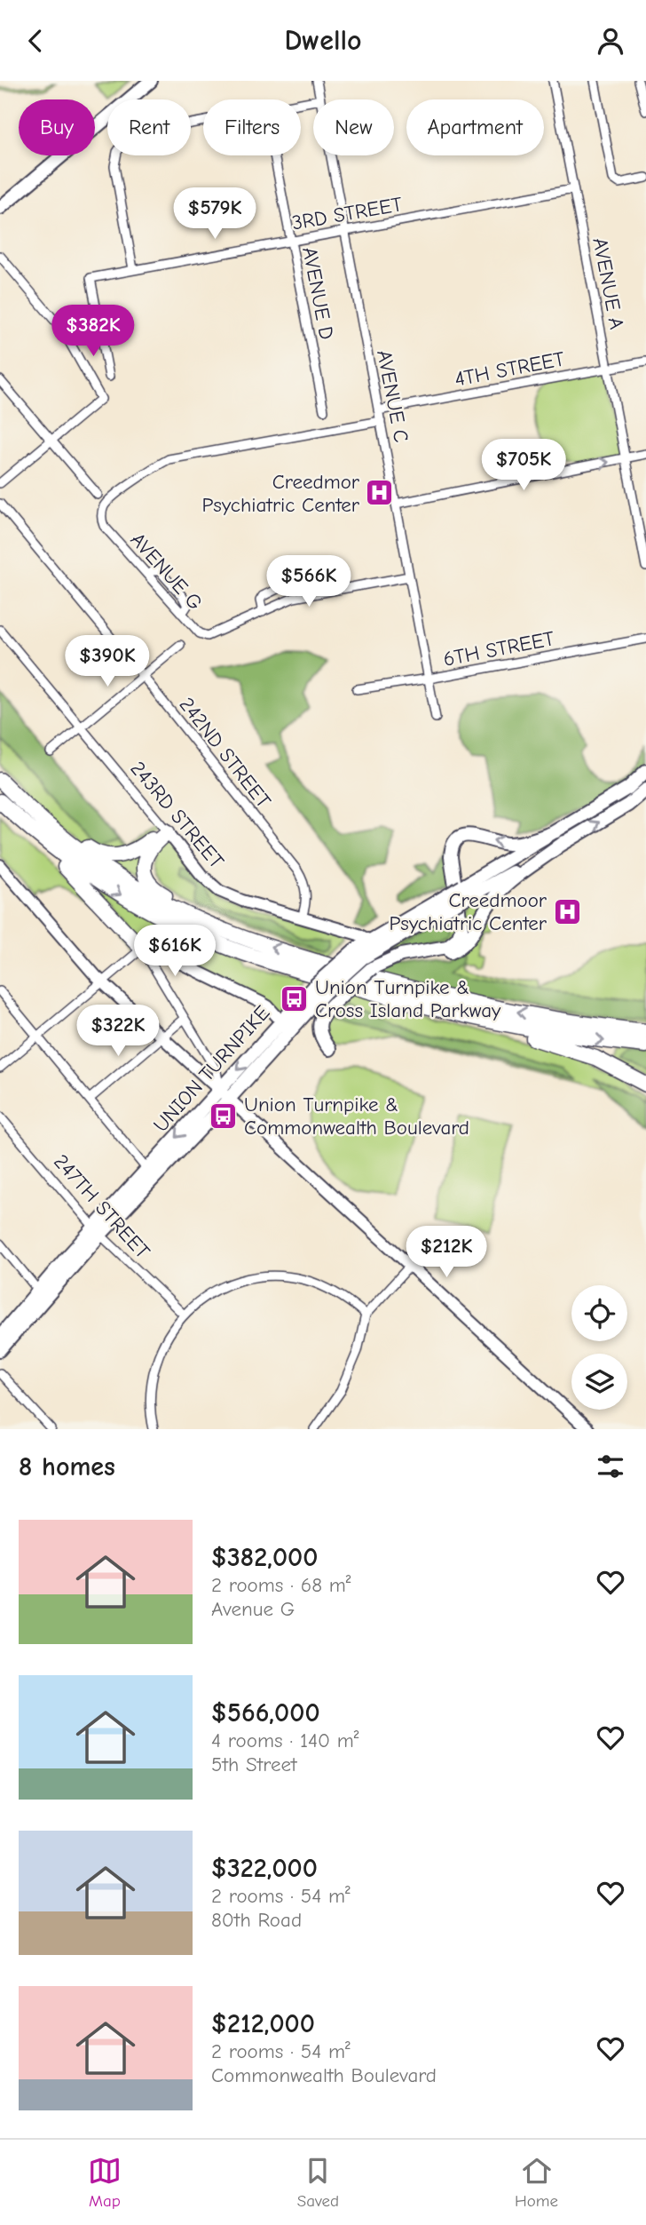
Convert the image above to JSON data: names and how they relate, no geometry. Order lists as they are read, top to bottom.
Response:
{
  "streets": {
    "main road": ["UNION TURNPIKE"],
    "street": [
      "3RD STREET",
      "AVENUE A",
      "AVENUE D",
      "4TH STREET",
      "AVENUE C",
      "AVENUE G",
      "6TH STREET",
      "242ND STREET",
      "243RD STREET",
      "247TH STREET"
    ]
  },
  "crossings": [
    ["3RD STREET", "AVENUE A"],
    ["3RD STREET", "AVENUE D"],
    ["3RD STREET", "AVENUE C"],
    ["AVENUE A", "4TH STREET"],
    ["4TH STREET", "AVENUE C"],
    ["AVENUE C", "AVENUE G"],
    ["AVENUE C", "6TH STREET"],
    ["242ND STREET", "243RD STREET"],
    ["243RD STREET", "UNION TURNPIKE"],
    ["UNION TURNPIKE", "247TH STREET"]
  ],
  "places": {
    "hospital": ["Creedmor Psychiatric Center", "Creedmoor Psychiatric Center"],
    "bus stop": ["Union Turnpike & Cross Island Parkway", "Union Turnpike & Commonwealth Boulevard"]
  },
  "page": {
    "header": "Dwello",
    "chip": [
      "Buy",
      "Rent",
      "Filters",
      "New",
      "Apartment"
    ],
    "price": [
      "$579K",
      "$382K",
      "$705K",
      "$566K",
      "$390K",
      "$616K",
      "$322K",
      "$212K"
    ],
    "heading": "8 homes",
    "list": [
      {
        "name": "$382,000",
        "note": "2 rooms · 68 m² · Avenue G"
      },
      {
        "name": "$566,000",
        "note": "4 rooms · 140 m² · 5th Street"
      },
      {
        "name": "$322,000",
        "note": "2 rooms · 54 m² · 80th Road"
      },
      {
        "name": "$212,000",
        "note": "2 rooms · 54 m² · Commonwealth Boulevard"
      }
    ],
    "tabs": ["Map", "Saved", "Home"]
  }
}
